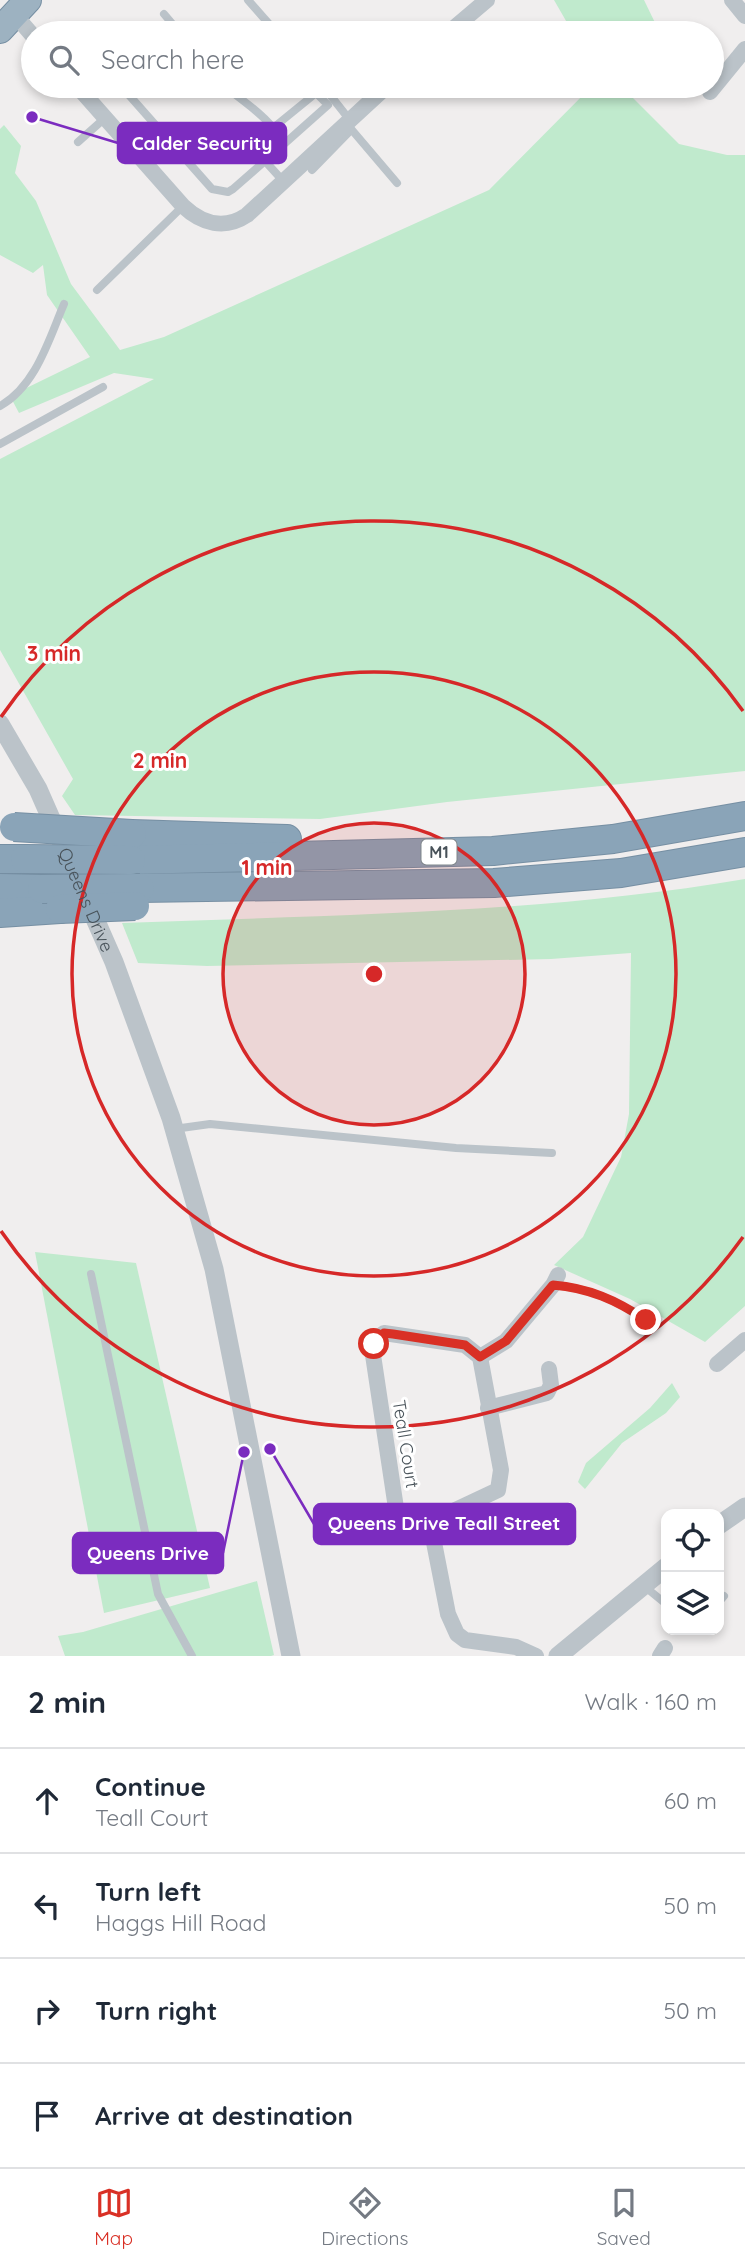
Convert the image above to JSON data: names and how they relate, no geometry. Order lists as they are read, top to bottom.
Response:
{
  "streets": {
    "highway": ["M1"],
    "street": ["Queens Drive", "Teall Court"]
  },
  "places": ["Calder Security", "Queens Drive Teall Street", "Queens Drive"],
  "page": {
    "search": "Search here",
    "heading": ["2 min", "Walk · 160 m"],
    "list": [
      ["Continue", "Teall Court", "60 m"],
      ["Turn left", "Haggs Hill Road", "50 m"],
      ["Turn right", "50 m"],
      "Arrive at destination"
    ],
    "nav": ["Map", "Directions", "Saved"]
  },
  "rings": ["3 min", "2 min", "1 min"]
}
